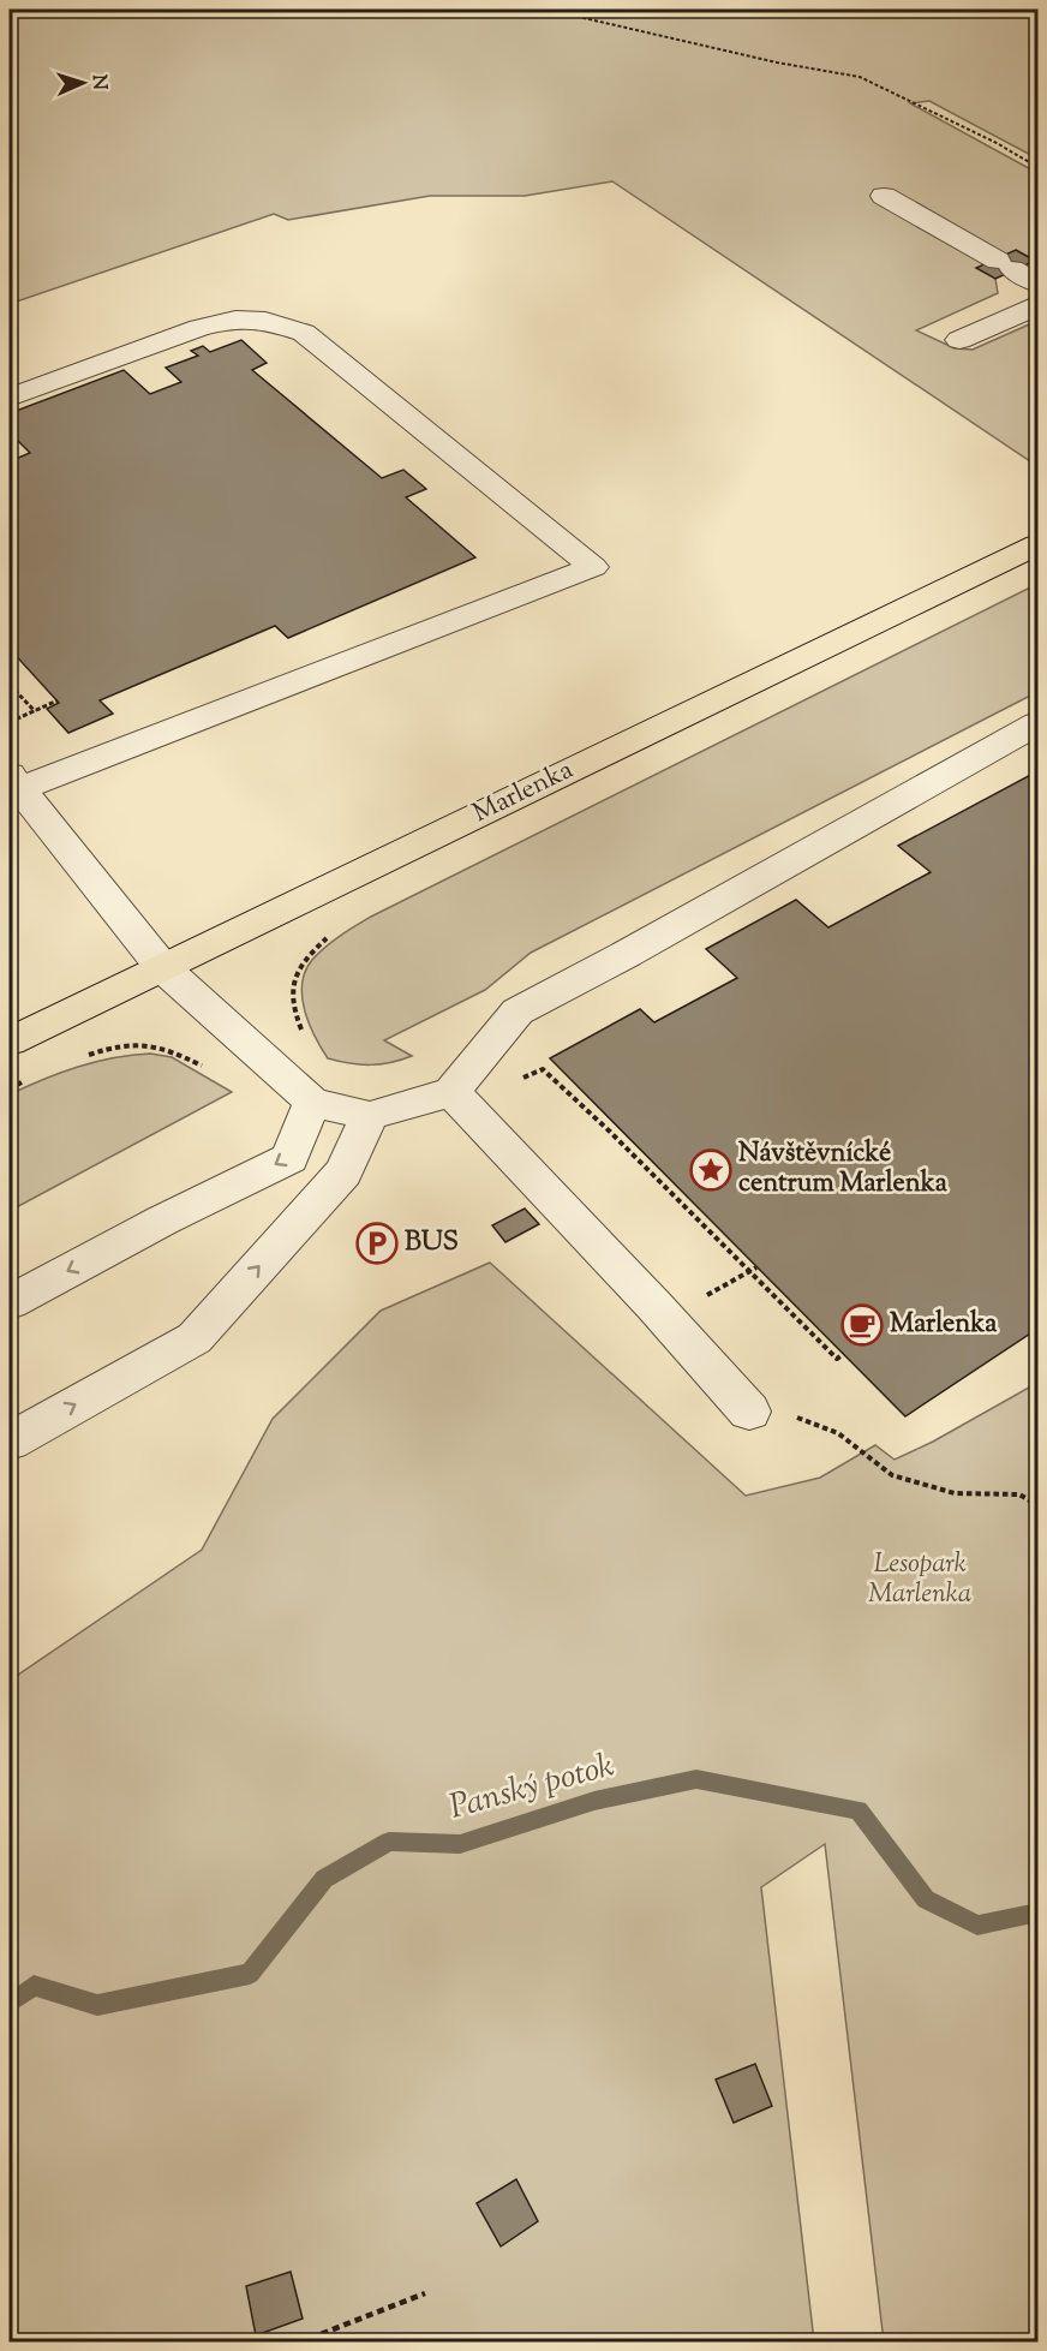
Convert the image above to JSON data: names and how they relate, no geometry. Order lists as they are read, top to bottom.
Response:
{
  "streets": {
    "main road": ["Marlenka"]
  },
  "water": ["Panský potok"],
  "parks": ["Lesopark Marlenka"],
  "places": {
    "place": ["Návštěvnícké centrum Marlenka"],
    "parking": ["BUS"],
    "cafe": ["Marlenka"]
  },
  "north": "right"
}
